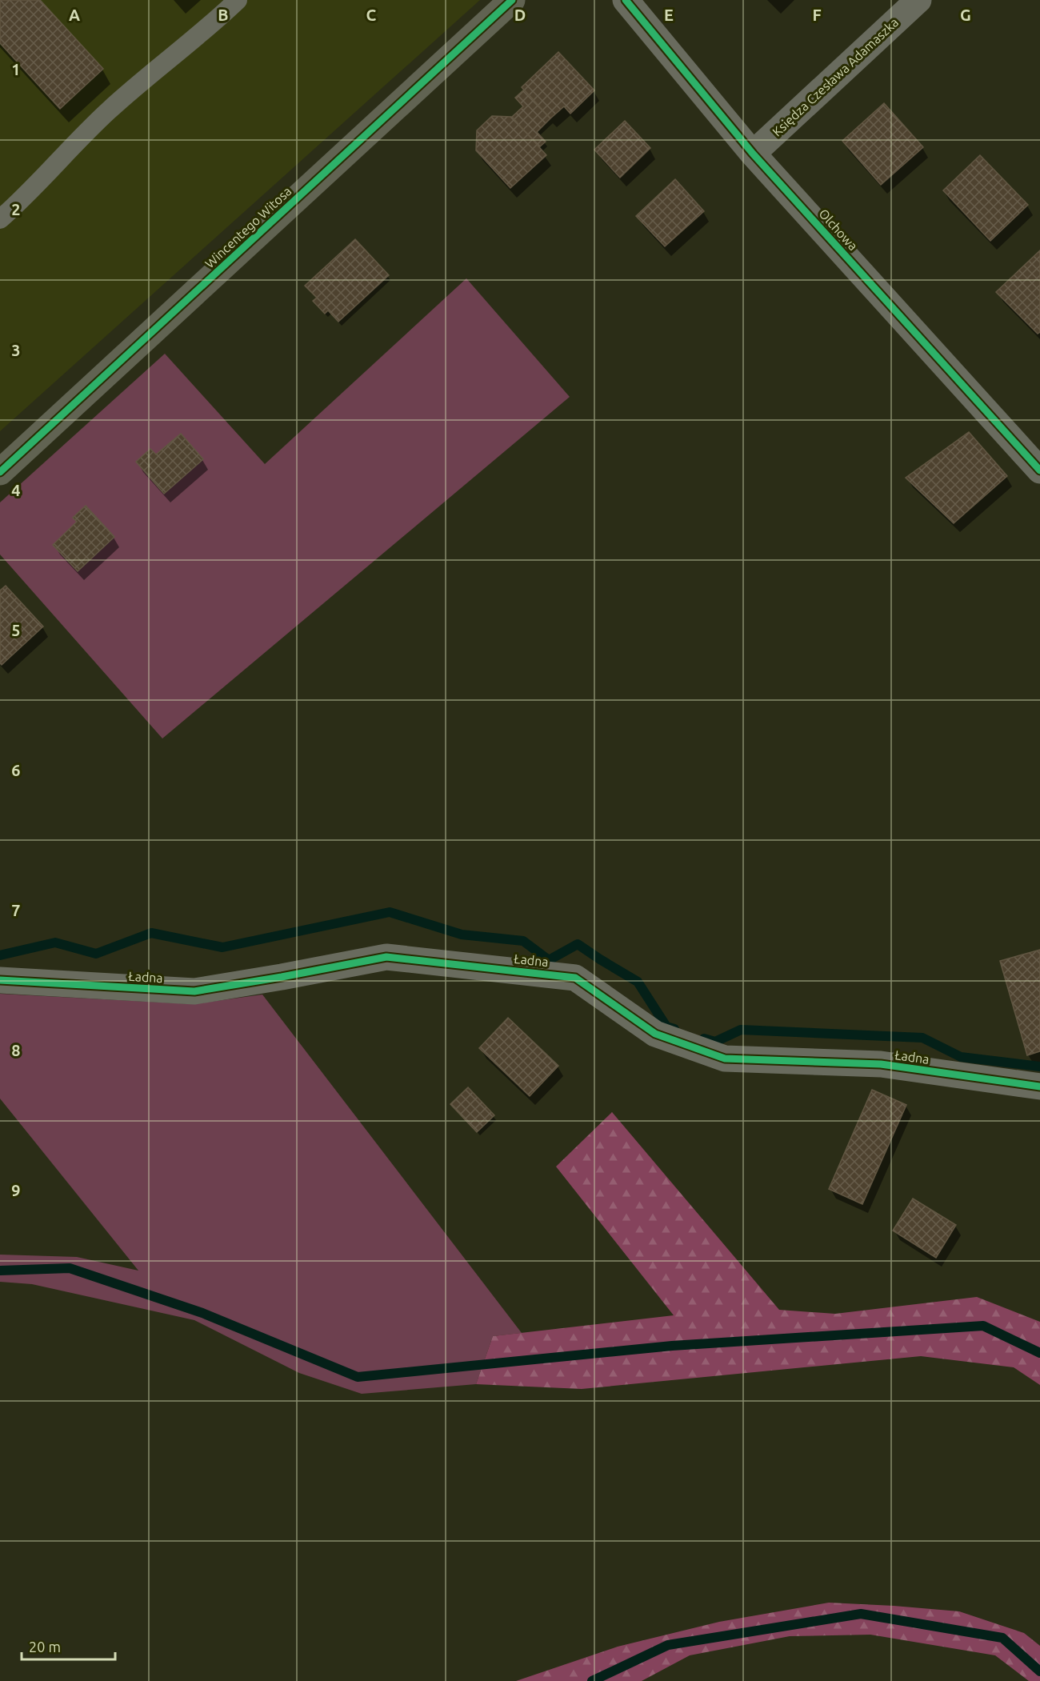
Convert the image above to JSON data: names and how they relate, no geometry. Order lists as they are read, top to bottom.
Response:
{
  "streets": {
    "street": [
      "Księdza Czesława Adamaszka",
      "Wincentego Witosa",
      "Olchowa",
      "Ładna"
    ]
  },
  "crossings": [
    ["Księdza Czesława Adamaszka", "Olchowa"]
  ],
  "scale_bar": "20 m",
  "grid": {
    "columns": [
      "A",
      "B",
      "C",
      "D",
      "E",
      "F",
      "G"
    ],
    "rows": [
      "1",
      "2",
      "3",
      "4",
      "5",
      "6",
      "7",
      "8",
      "9"
    ]
  }
}
